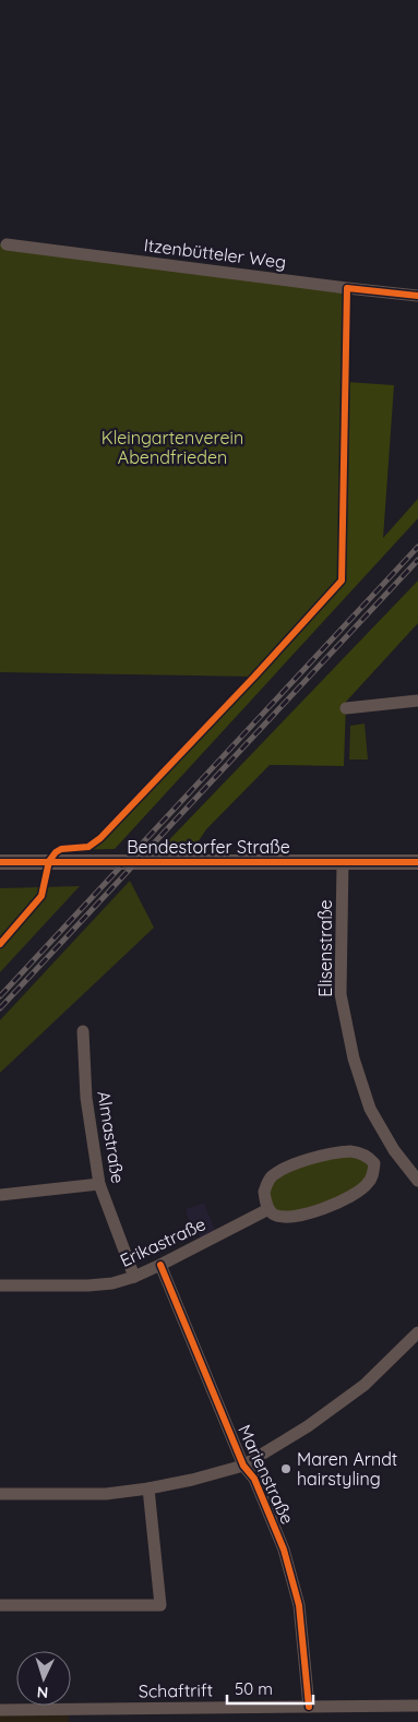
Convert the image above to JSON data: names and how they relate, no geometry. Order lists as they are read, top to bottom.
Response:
{
  "streets": {
    "street": [
      "Itzenbütteler Weg",
      "Bendestorfer Straße",
      "Elisenstraße",
      "Almastraße",
      "Erikastraße",
      "Marienstraße",
      "Schaftrift"
    ]
  },
  "crossings": [
    ["Bendestorfer Straße", "Elisenstraße"],
    ["Almastraße", "Erikastraße"],
    ["Erikastraße", "Marienstraße"],
    ["Marienstraße", "Schaftrift"]
  ],
  "parks": ["Kleingartenverein Abendfrieden"],
  "places": ["Maren Arndt hairstyling"],
  "scale_bar": "50 m",
  "north": "bottom"
}
